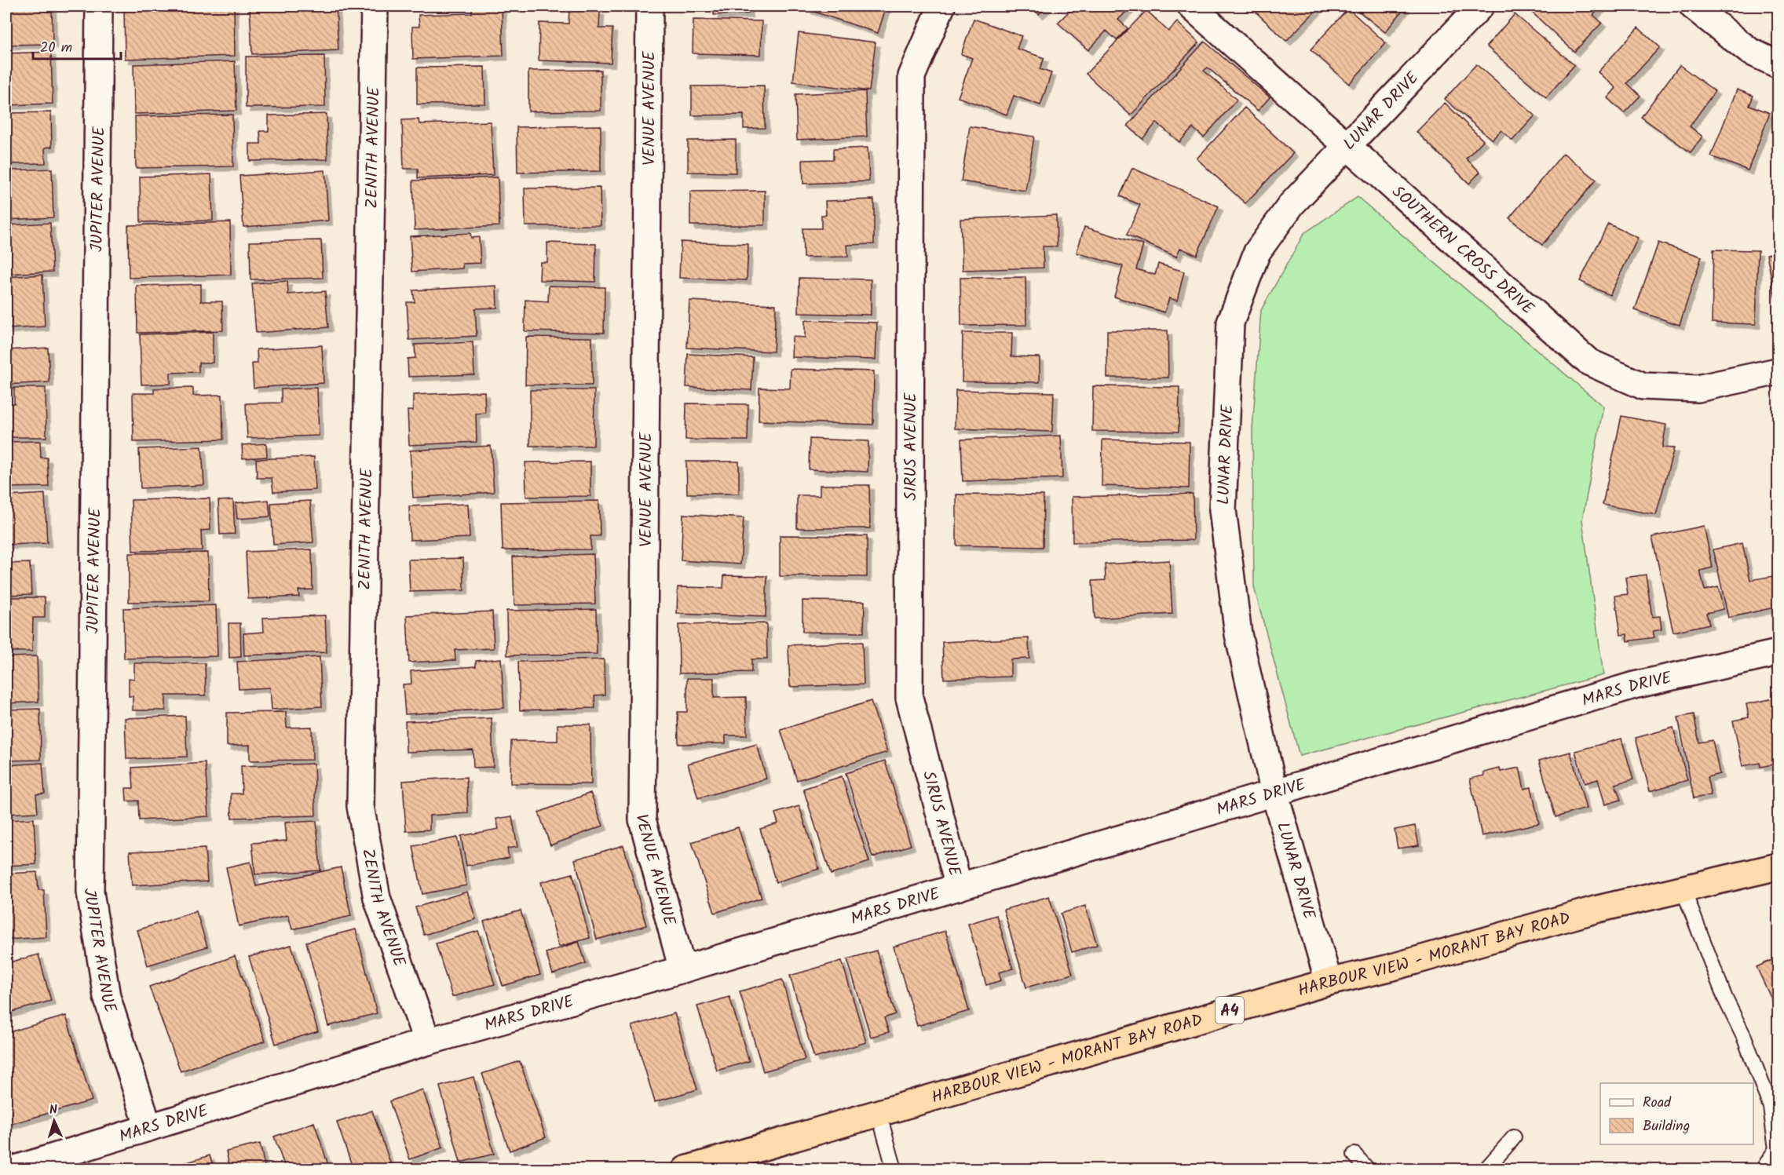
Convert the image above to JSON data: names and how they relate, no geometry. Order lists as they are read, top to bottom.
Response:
{
  "streets": {
    "highway": ["HARBOUR VIEW - MORANT BAY ROAD", "A4"],
    "street": [
      "VENUE AVENUE",
      "LUNAR DRIVE",
      "ZENITH AVENUE",
      "JUPITER AVENUE",
      "SOUTHERN CROSS DRIVE",
      "SIRUS AVENUE",
      "MARS DRIVE"
    ]
  },
  "crossings": [
    ["VENUE AVENUE", "MARS DRIVE"],
    ["LUNAR DRIVE", "SOUTHERN CROSS DRIVE"],
    ["LUNAR DRIVE", "MARS DRIVE"],
    ["LUNAR DRIVE", "HARBOUR VIEW - MORANT BAY ROAD"],
    ["ZENITH AVENUE", "MARS DRIVE"],
    ["JUPITER AVENUE", "MARS DRIVE"],
    ["SIRUS AVENUE", "MARS DRIVE"]
  ],
  "legend": ["Road", "Building"],
  "scale_bar": "20 m",
  "north": "top"
}
